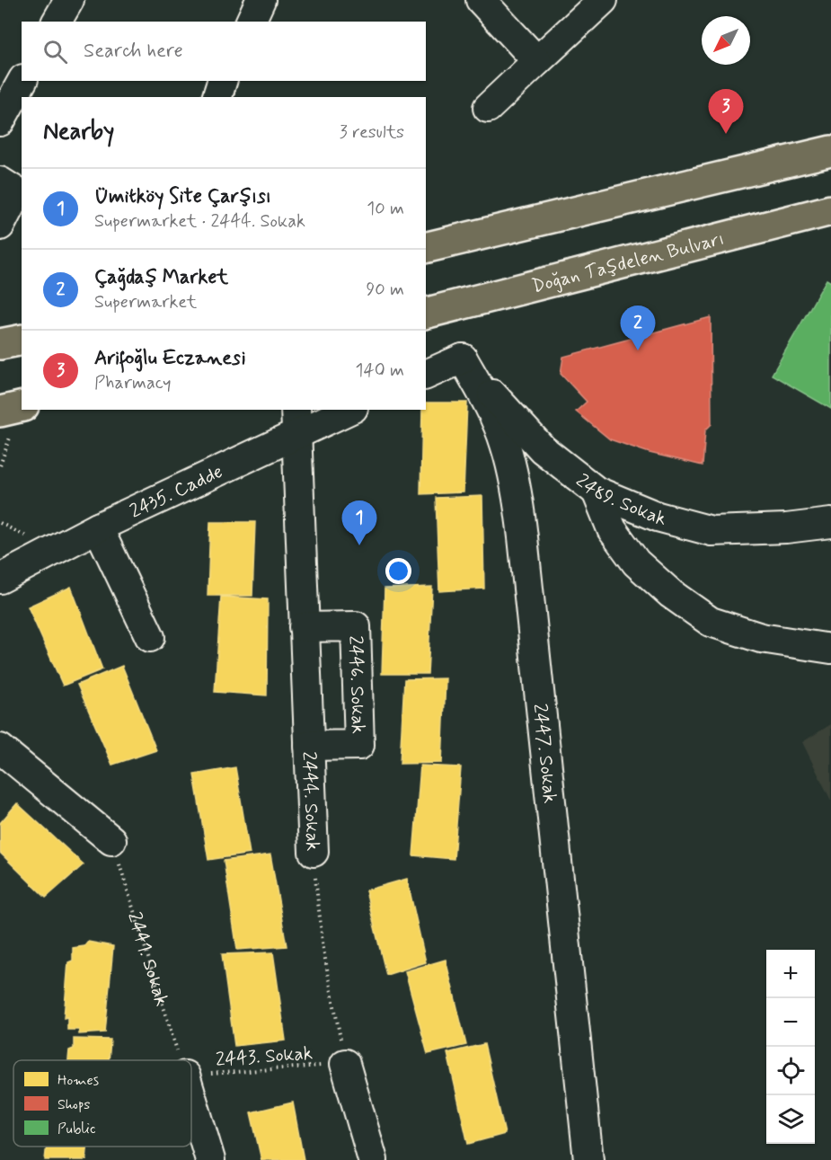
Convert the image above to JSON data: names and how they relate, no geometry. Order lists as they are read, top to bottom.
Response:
{
  "streets": {
    "main road": ["Doğan Taşdelen Bulvarı"],
    "street": [
      "2435. Cadde",
      "2489. Sokak",
      "2446. Sokak",
      "2447. Sokak",
      "2444. Sokak"
    ],
    "path": ["2441. Sokak", "2443. Sokak"]
  },
  "crossings": [
    ["2435. Cadde", "2444. Sokak"],
    ["2489. Sokak", "2447. Sokak"],
    ["2446. Sokak", "2444. Sokak"],
    ["2444. Sokak", "2443. Sokak"]
  ],
  "legend": ["Homes", "Shops", "Public"],
  "north": "bottom left",
  "page": {
    "search": "Search here",
    "pins": ["3", "2", "1"],
    "heading": ["Nearby", "3 results"],
    "list": [
      {
        "mark": "1",
        "name": "Ümitköy Site Çarşısı",
        "note": "Supermarket · 2444. Sokak",
        "value": "10 m"
      },
      {
        "mark": "2",
        "name": "Çağdaş Market",
        "note": "Supermarket",
        "value": "90 m"
      },
      {
        "mark": "3",
        "name": "Arifoğlu Eczanesi",
        "note": "Pharmacy",
        "value": "140 m"
      }
    ],
    "map_buttons": ["+", "−"]
  }
}
